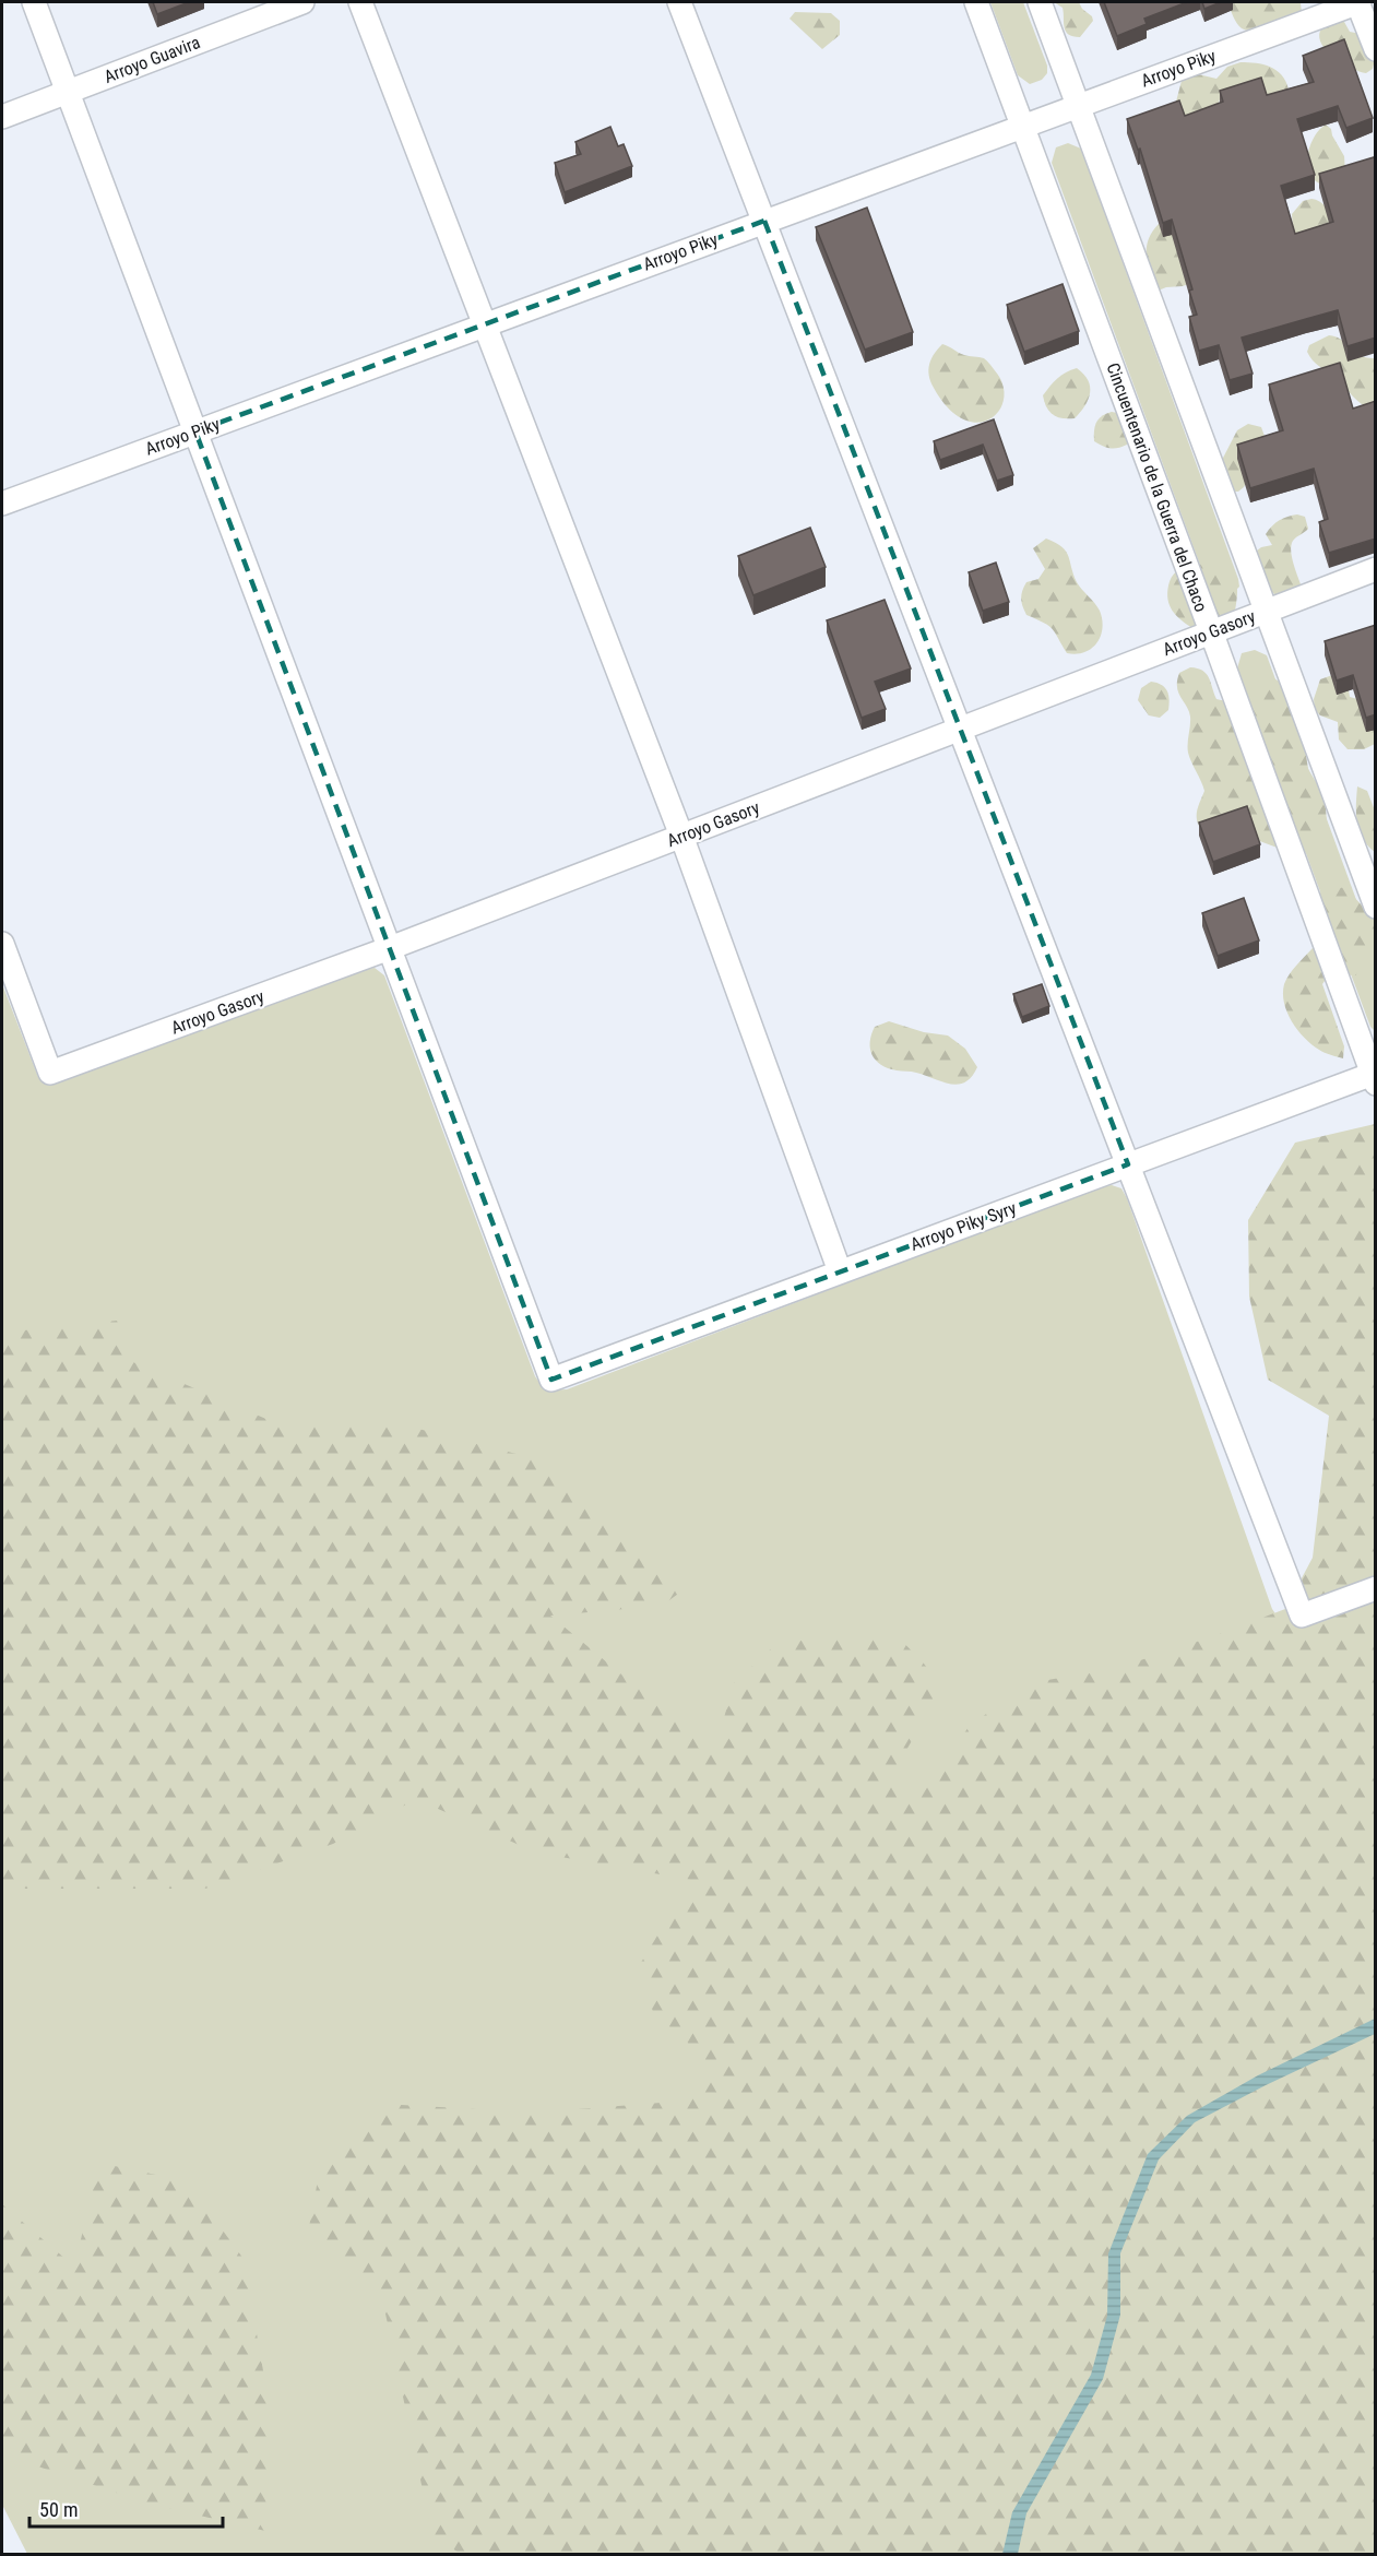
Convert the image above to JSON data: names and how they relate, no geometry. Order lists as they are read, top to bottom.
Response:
{
  "streets": {
    "street": [
      "Arroyo Guavira",
      "Arroyo Piky",
      "Cincuentenario de la Guerra del Chaco",
      "Arroyo Gasory",
      "Arroyo Piky Syry"
    ]
  },
  "crossings": [
    ["Arroyo Piky", "Cincuentenario de la Guerra del Chaco"],
    ["Cincuentenario de la Guerra del Chaco", "Arroyo Gasory"],
    ["Cincuentenario de la Guerra del Chaco", "Arroyo Piky Syry"],
    ["Arroyo Gasory", "Arroyo Piky Syry"]
  ],
  "scale_bar": "50 m"
}
